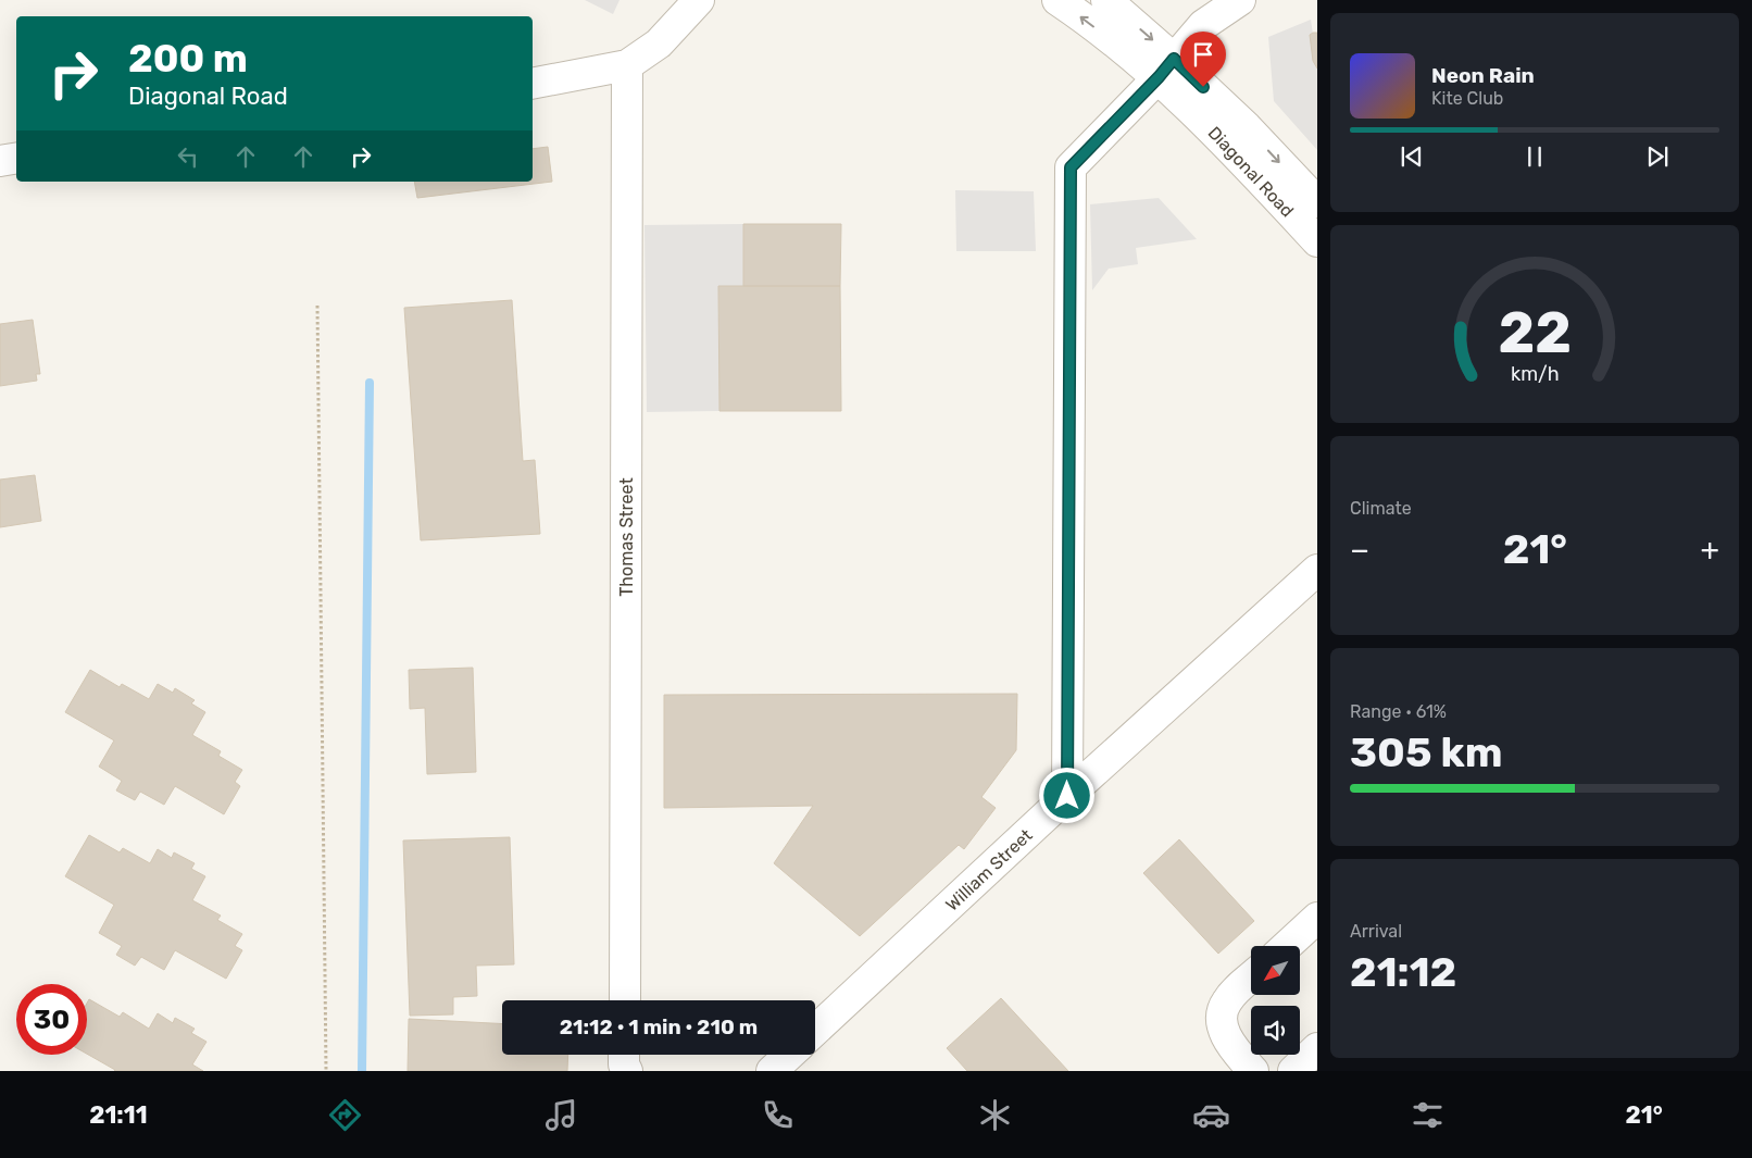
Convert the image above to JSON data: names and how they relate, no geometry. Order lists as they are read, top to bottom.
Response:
{
  "streets": {
    "street": ["Diagonal Road", "Thomas Street", "William Street"]
  },
  "north": "bottom left",
  "page": {
    "turn": ["200 m", "Diagonal Road"],
    "song": ["Neon Rain", "Kite Club"],
    "tile": [
      "Climate",
      ["Range · 61%", "305 km"],
      ["Arrival", "21:12"]
    ],
    "heat": ["−", "21°", "+"],
    "limit": "30",
    "trip": "21:12 · 1 min · 210 m",
    "tabs": ["21:11", "21°"],
    "gauge": ["22", "km/h"]
  }
}
